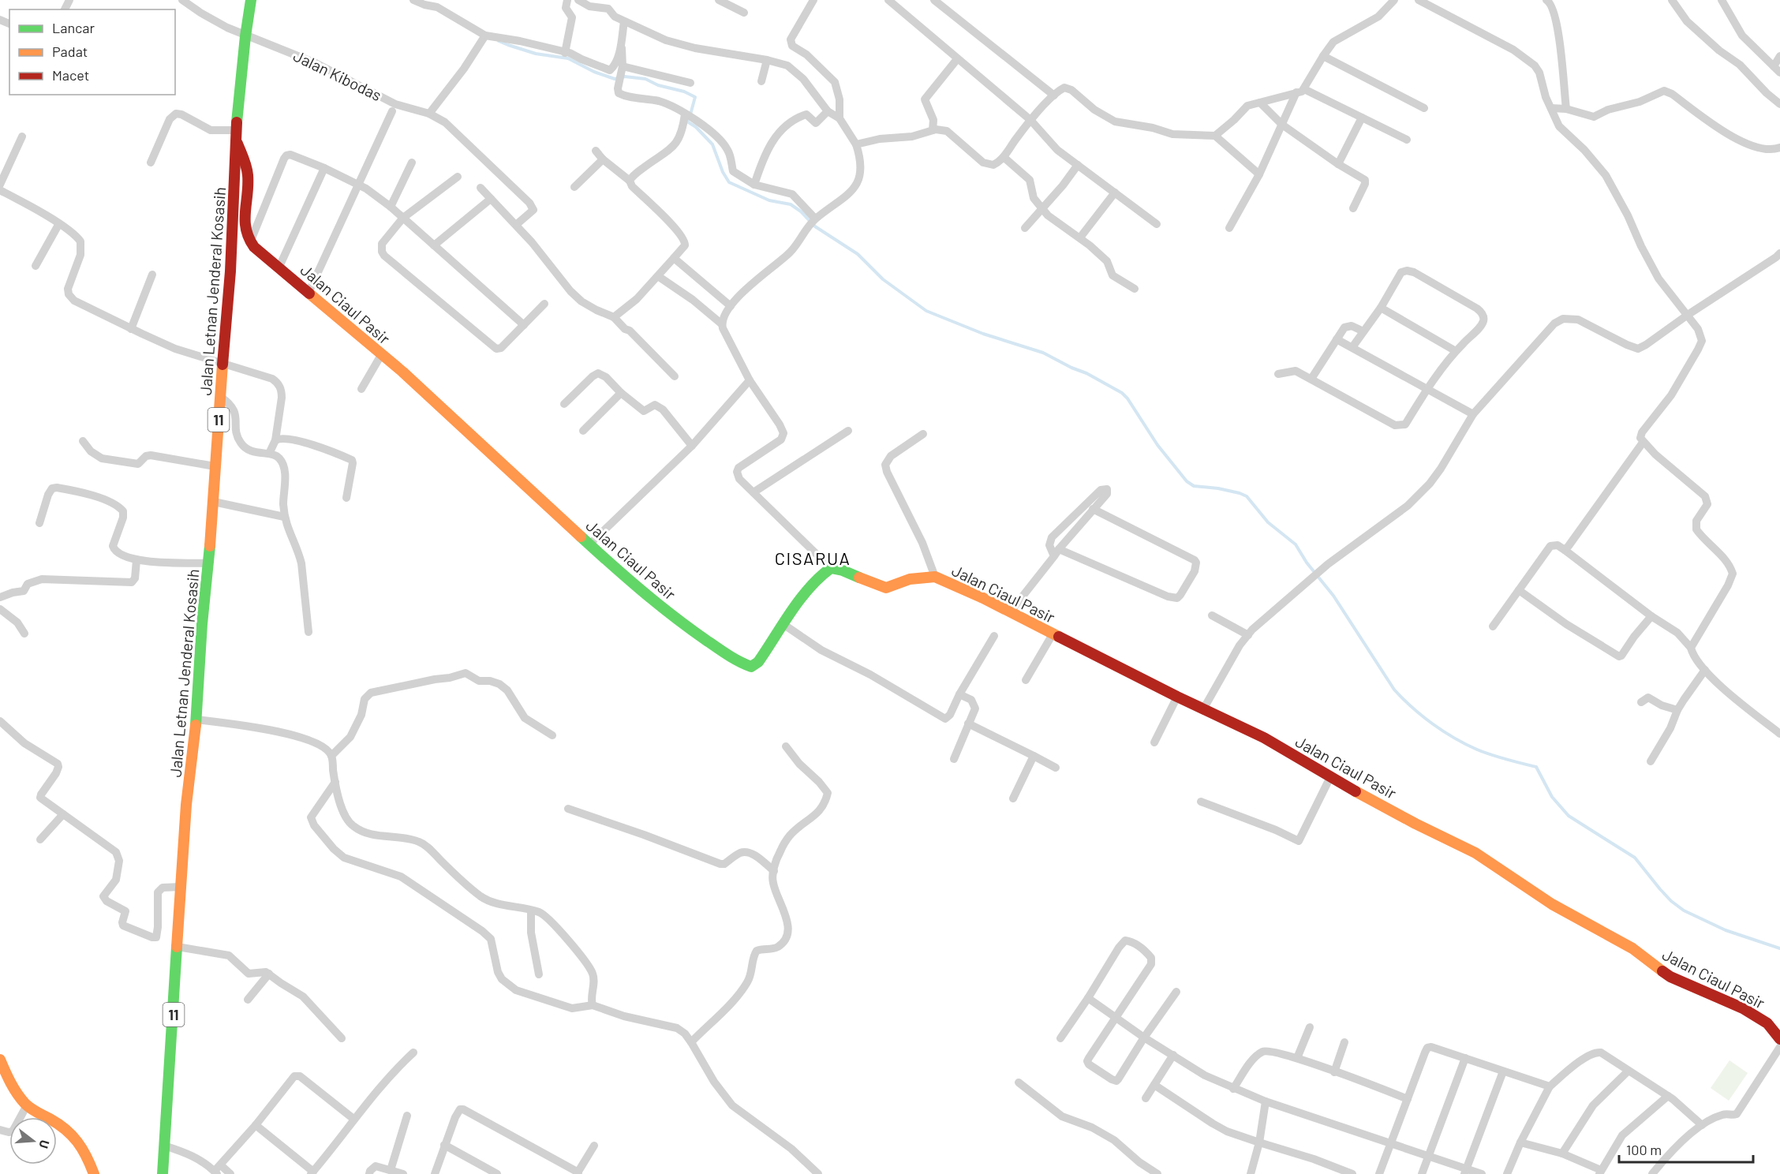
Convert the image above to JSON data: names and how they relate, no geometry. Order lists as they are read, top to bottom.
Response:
{
  "streets": {
    "main road": ["Jalan Letnan Jenderal Kosasih", "Jalan Ciaul Pasir", "11"],
    "street": ["Jalan Kibodas"]
  },
  "crossings": [
    ["Jalan Kibodas", "Jalan Letnan Jenderal Kosasih"],
    ["Jalan Letnan Jenderal Kosasih", "11"]
  ],
  "districts": ["CISARUA"],
  "legend": ["Lancar", "Padat", "Macet"],
  "scale_bar": "100 m",
  "north": "right"
}
